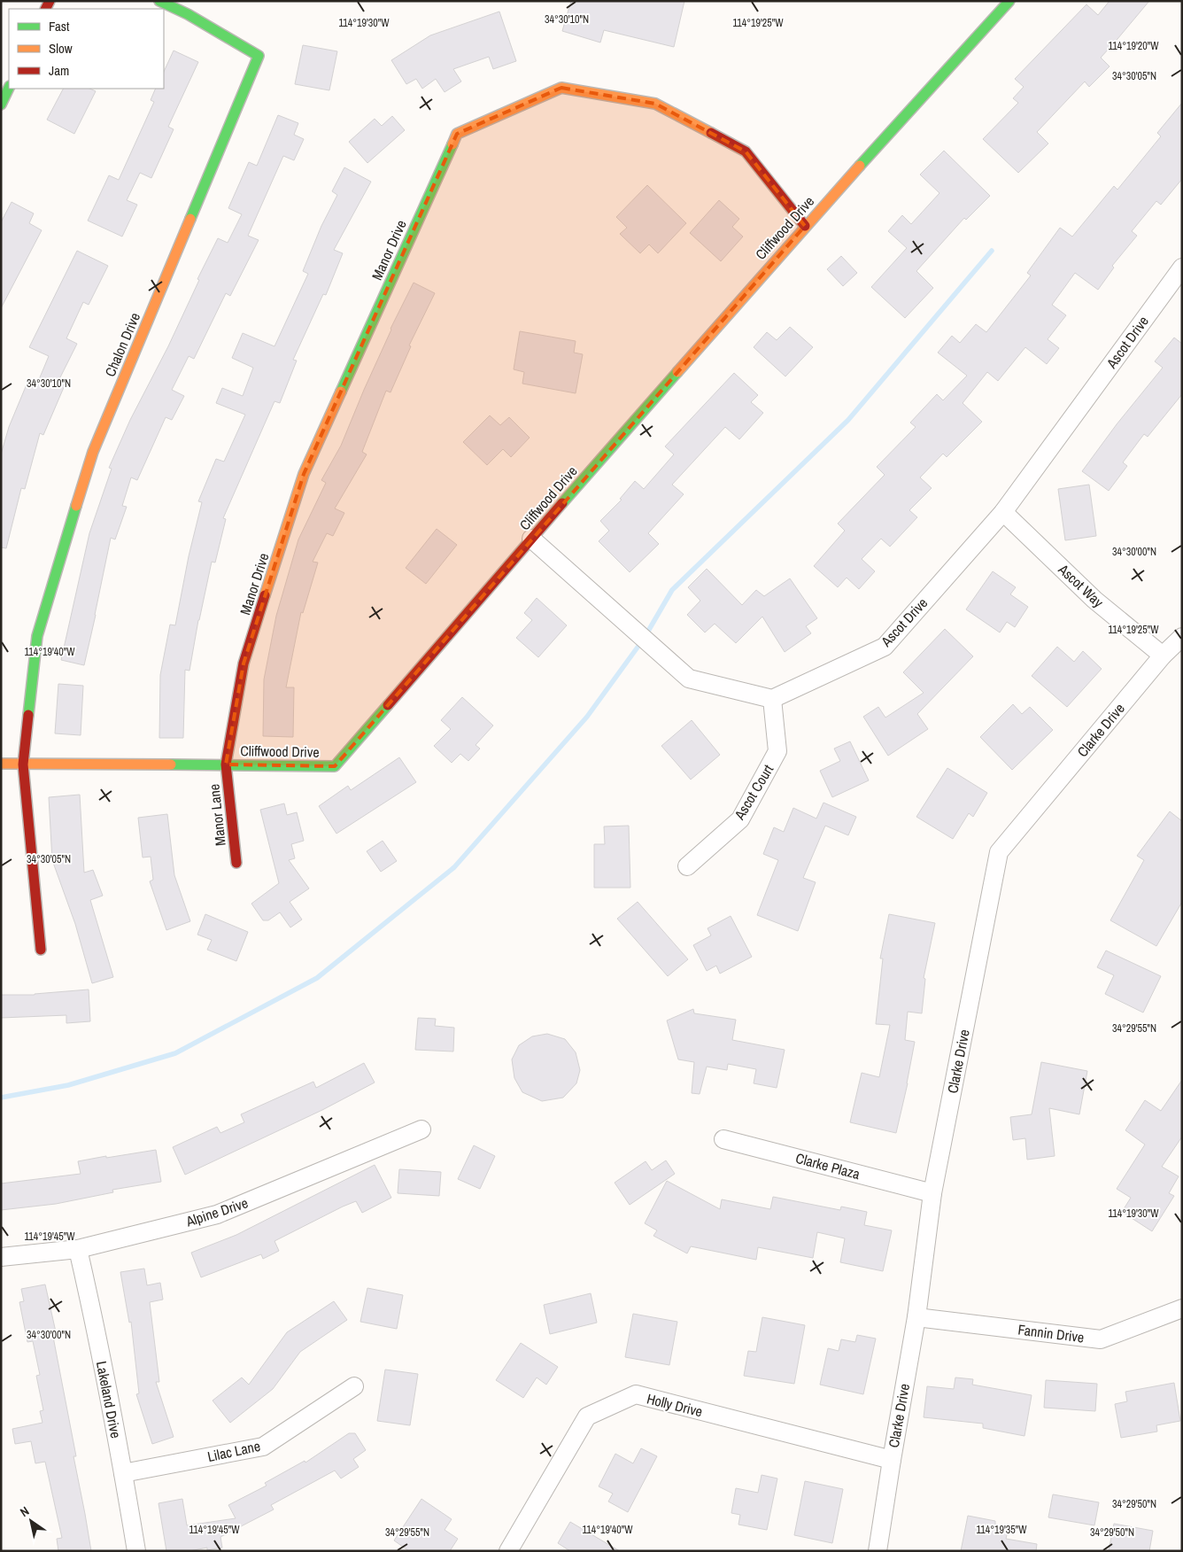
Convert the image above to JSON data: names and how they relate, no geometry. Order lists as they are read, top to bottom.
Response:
{
  "streets": {
    "street": [
      "Cliffwood Drive",
      "Manor Drive",
      "Ascot Drive",
      "Chalon Drive",
      "Ascot Way",
      "Clarke Drive",
      "Ascot Court",
      "Manor Lane",
      "Clarke Plaza",
      "Alpine Drive",
      "Fannin Drive",
      "Lakeland Drive",
      "Holly Drive",
      "Lilac Lane"
    ]
  },
  "crossings": [
    ["Cliffwood Drive", "Manor Drive"],
    ["Cliffwood Drive", "Chalon Drive"],
    ["Cliffwood Drive", "Manor Lane"],
    ["Manor Drive", "Manor Lane"],
    ["Ascot Drive", "Ascot Way"],
    ["Ascot Drive", "Ascot Court"],
    ["Ascot Way", "Clarke Drive"],
    ["Clarke Drive", "Clarke Plaza"],
    ["Clarke Drive", "Fannin Drive"],
    ["Clarke Drive", "Holly Drive"],
    ["Alpine Drive", "Lakeland Drive"],
    ["Lakeland Drive", "Lilac Lane"]
  ],
  "legend": ["Fast", "Slow", "Jam"],
  "north": "top left",
  "coordinates": [
    "34°30'10\"N",
    "114°19'30\"W",
    "114°19'25\"W",
    "114°19'20\"W",
    "34°30'05\"N",
    "34°30'00\"N",
    "114°19'40\"W",
    "34°29'55\"N",
    "114°19'45\"W",
    "34°29'50\"N",
    "114°19'35\"W"
  ]
}
